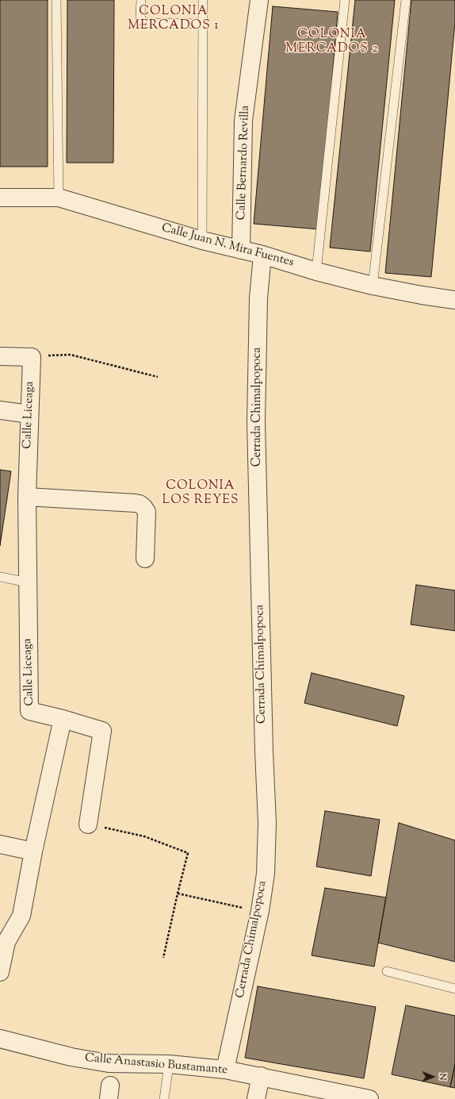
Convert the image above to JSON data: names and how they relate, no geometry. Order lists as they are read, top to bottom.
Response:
{
  "streets": {
    "street": [
      "Calle Bernardo Revilla",
      "Calle Juan N. Mira Fuentes",
      "Cerrada Chimalpopoca",
      "Calle Liceaga",
      "Calle Anastasio Bustamante"
    ]
  },
  "crossings": [
    ["Calle Bernardo Revilla", "Calle Juan N. Mira Fuentes"],
    ["Calle Juan N. Mira Fuentes", "Cerrada Chimalpopoca"],
    ["Cerrada Chimalpopoca", "Calle Anastasio Bustamante"]
  ],
  "districts": ["COLONIA MERCADOS 1", "COLONIA MERCADOS 2", "COLONIA LOS REYES"],
  "north": "right"
}
